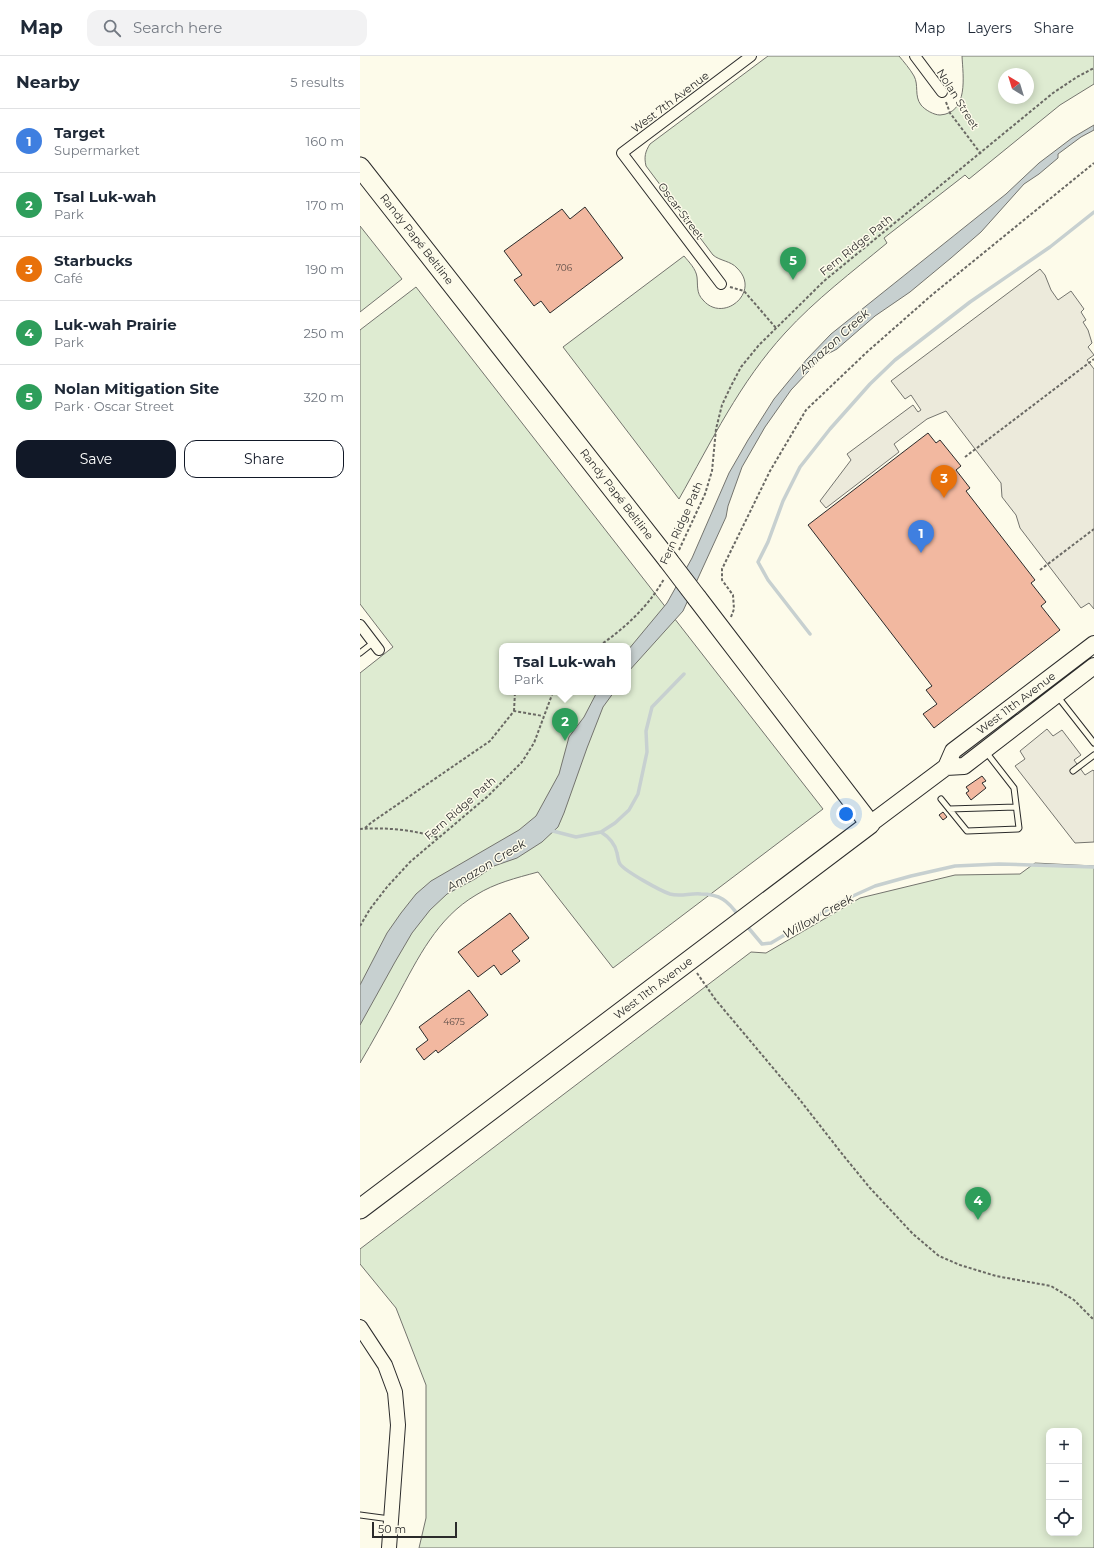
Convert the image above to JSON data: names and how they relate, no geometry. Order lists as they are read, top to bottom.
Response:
{
  "streets": {
    "highway": ["Randy Papé Beltline", "West 11th Avenue"],
    "street": ["Nolan Street", "West 7th Avenue", "Oscar Street"],
    "path": ["Fern Ridge Path"]
  },
  "crossings": [
    ["Nolan Street", "Fern Ridge Path"],
    ["West 7th Avenue", "Oscar Street"],
    ["Randy Papé Beltline", "Fern Ridge Path"],
    ["Randy Papé Beltline", "West 11th Avenue"]
  ],
  "water": ["Amazon Creek", "Willow Creek"],
  "house_numbers": ["706", "4675"],
  "scale_bar": "50 m",
  "north": "top left",
  "page": {
    "header": "Map",
    "search": "Search here",
    "nav": ["Map", "Layers", "Share"],
    "heading": ["Nearby", "5 results"],
    "list": [
      {
        "mark": "1",
        "name": "Target",
        "note": "Supermarket",
        "value": "160 m"
      },
      {
        "mark": "2",
        "name": "Tsal Luk-wah",
        "note": "Park",
        "value": "170 m"
      },
      {
        "mark": "3",
        "name": "Starbucks",
        "note": "Café",
        "value": "190 m"
      },
      {
        "mark": "4",
        "name": "Luk-wah Prairie",
        "note": "Park",
        "value": "250 m"
      },
      {
        "mark": "5",
        "name": "Nolan Mitigation Site",
        "note": "Park · Oscar Street",
        "value": "320 m"
      }
    ],
    "pins": [
      "5",
      "3",
      "1",
      "2",
      "4"
    ],
    "buttons": ["Save", "Share"],
    "popup": ["Tsal Luk-wah", "Park"],
    "map_buttons": ["+", "−"],
    "scale": "50 m"
  }
}
